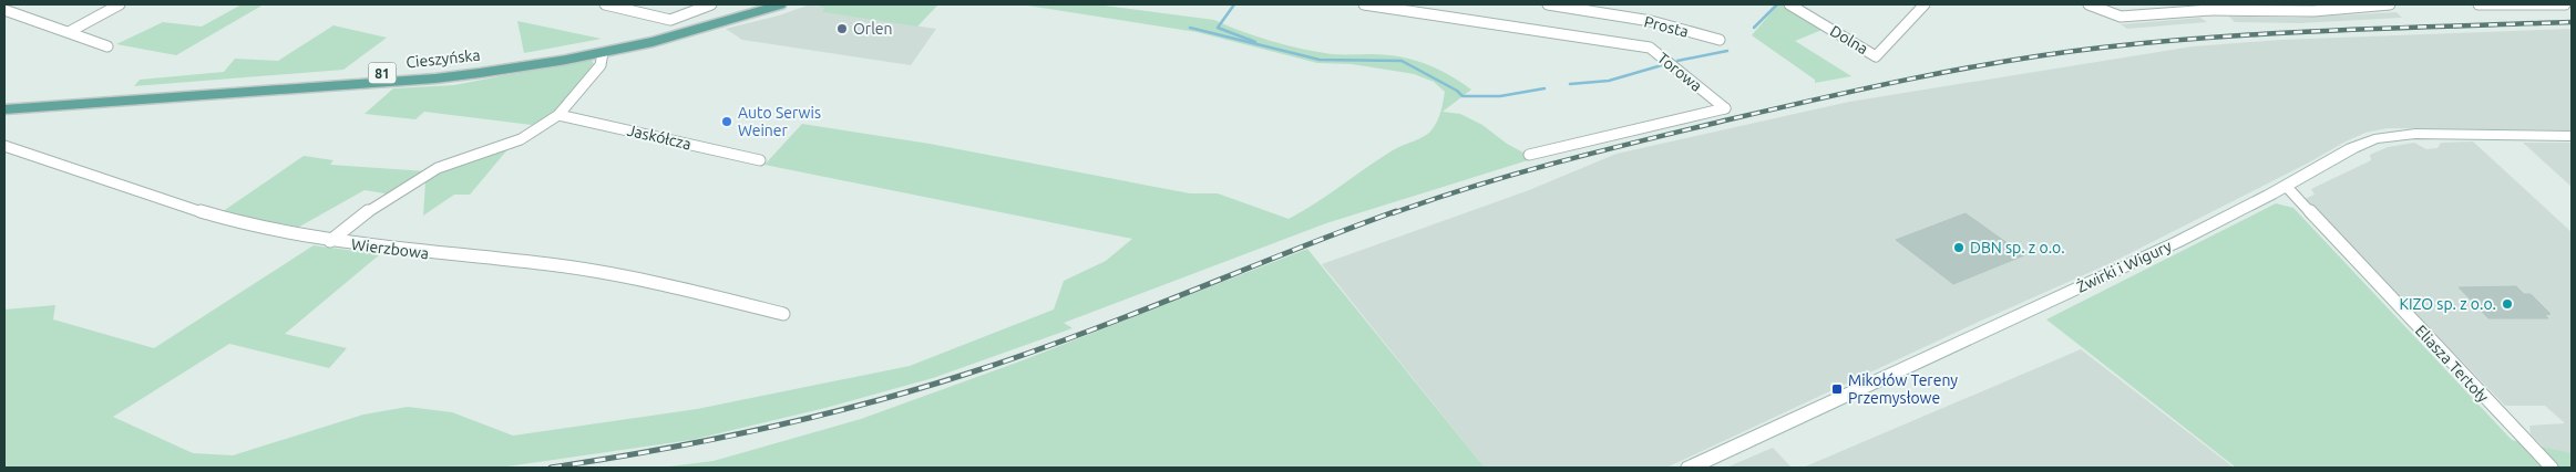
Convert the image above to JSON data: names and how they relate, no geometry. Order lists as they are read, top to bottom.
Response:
{
  "streets": {
    "main road": ["Cieszyńska", "81"],
    "street": [
      "Prosta",
      "Dolna",
      "Torowa",
      "Jaskółcza",
      "Wierzbowa",
      "Żwirki i Wigury",
      "Eliasza Tertoły"
    ]
  },
  "crossings": [
    ["Żwirki i Wigury", "Eliasza Tertoły"]
  ],
  "places": {
    "other": [
      "Orlen",
      "Auto Serwis Weiner",
      "DBN sp. z o.o.",
      "KIZO sp. z o.o."
    ],
    "transit": ["Mikołów Tereny Przemysłowe"]
  }
}
